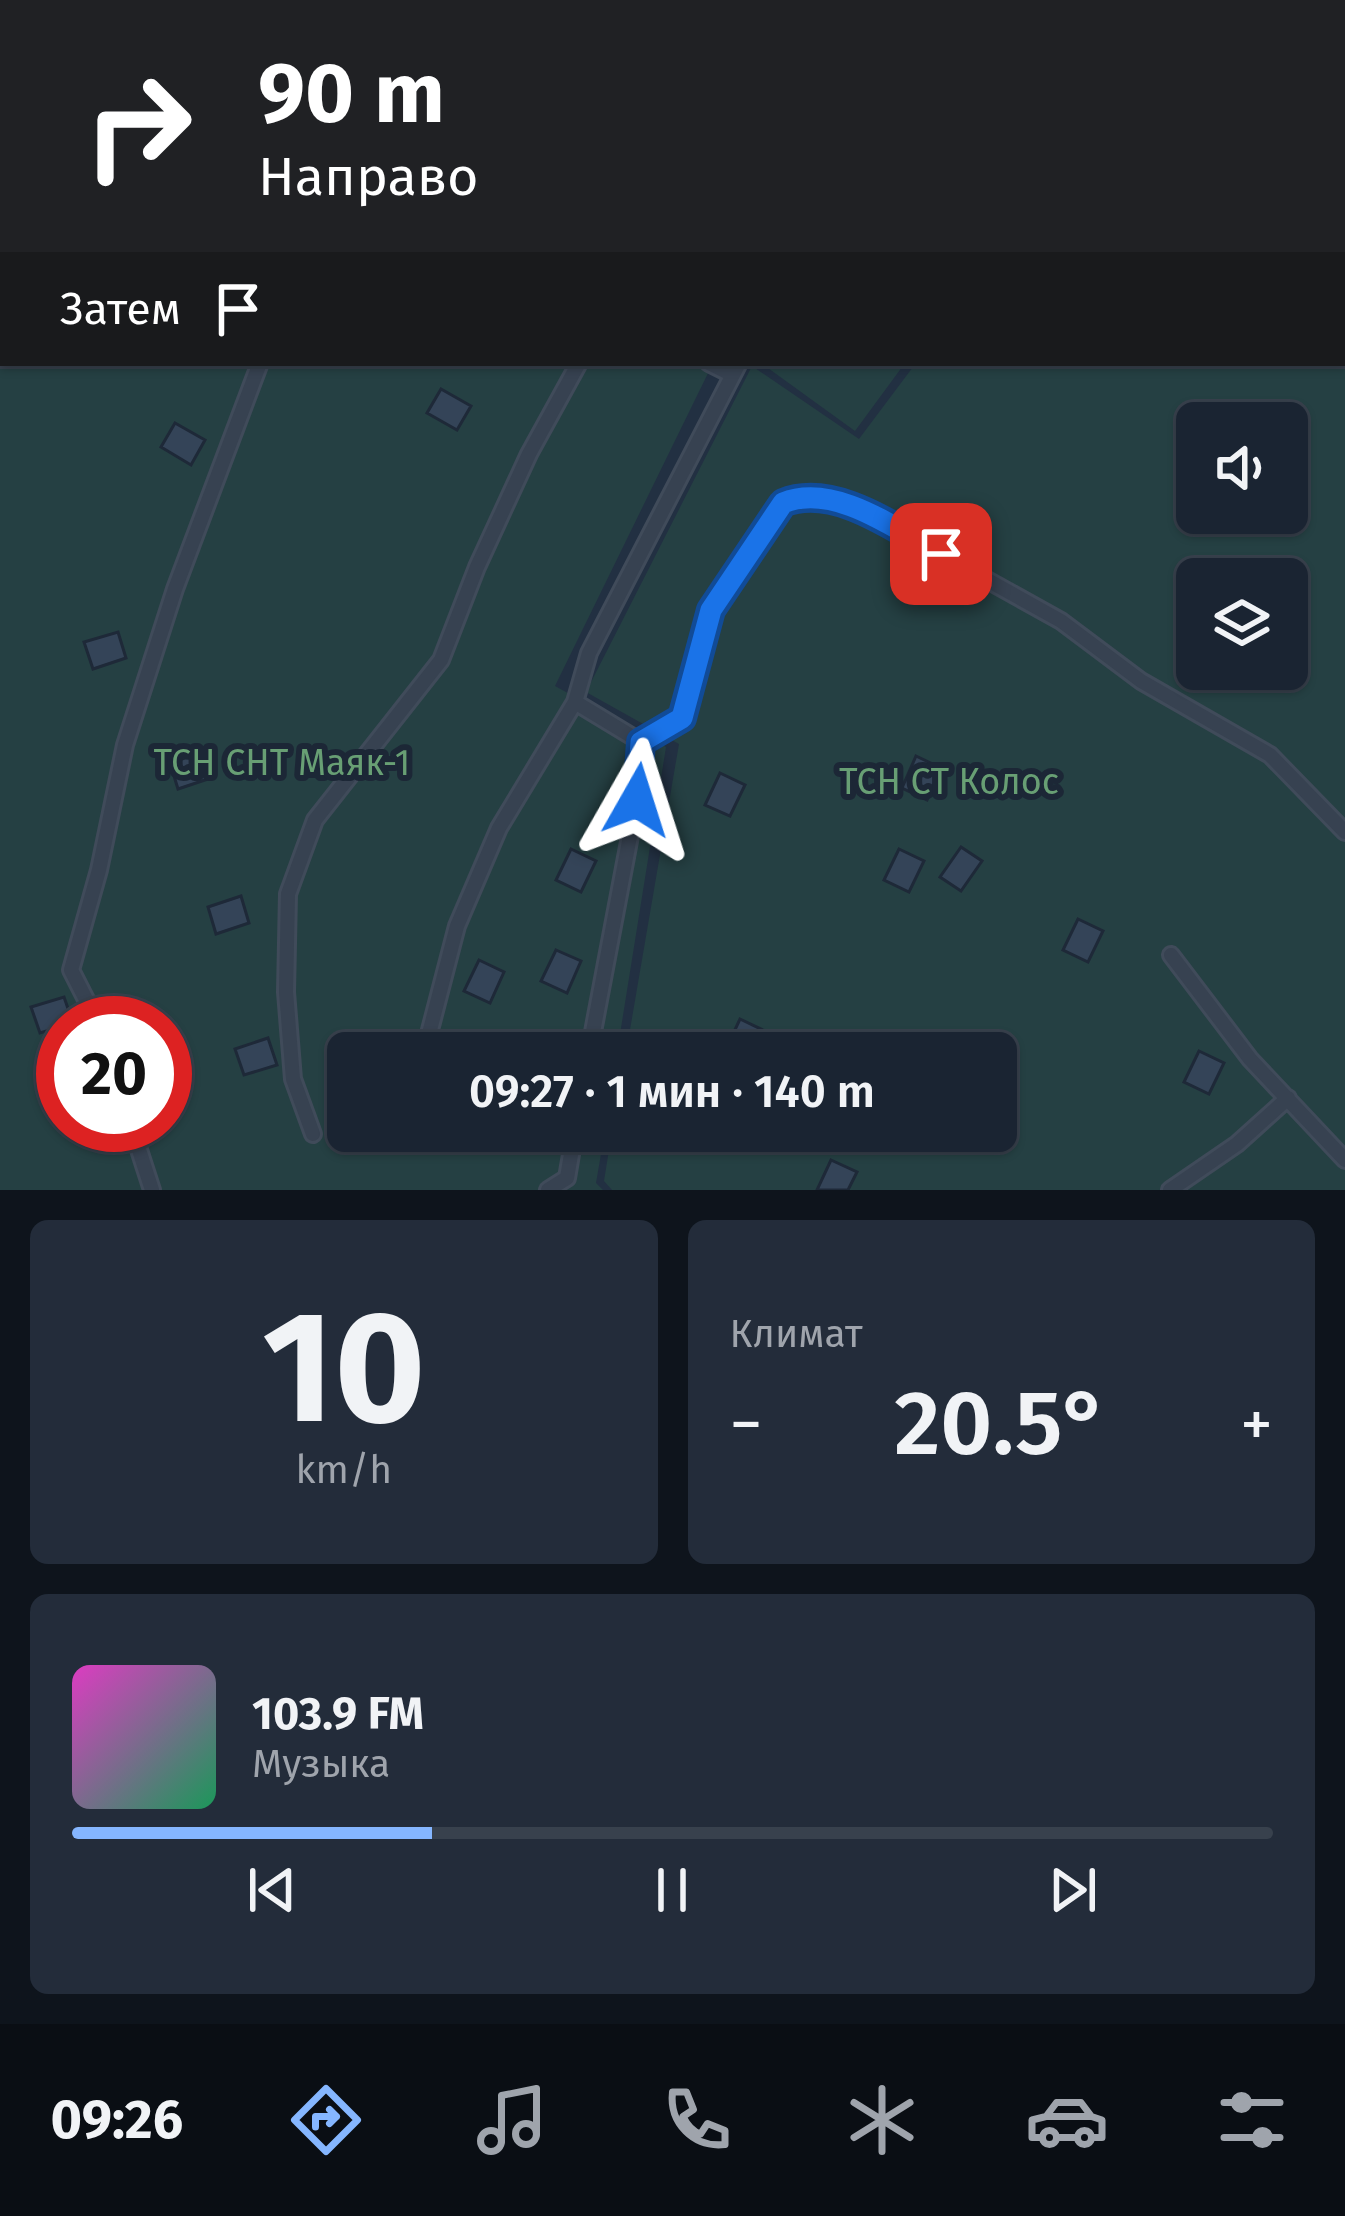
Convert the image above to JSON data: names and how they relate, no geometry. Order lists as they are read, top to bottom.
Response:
{
  "parks": ["ТСН СНТ Маяк-1", "ТСН СТ Колос"],
  "page": {
    "turn": ["90 m", "Направо"],
    "then": "Затем",
    "limit": "20",
    "trip": "09:27 · 1 мин · 140 m",
    "tile": [
      ["10", "km/h"],
      "Климат"
    ],
    "heat": ["−", "20.5°", "+"],
    "song": ["103.9 FM", "Музыка"],
    "tabs": "09:26"
  }
}
